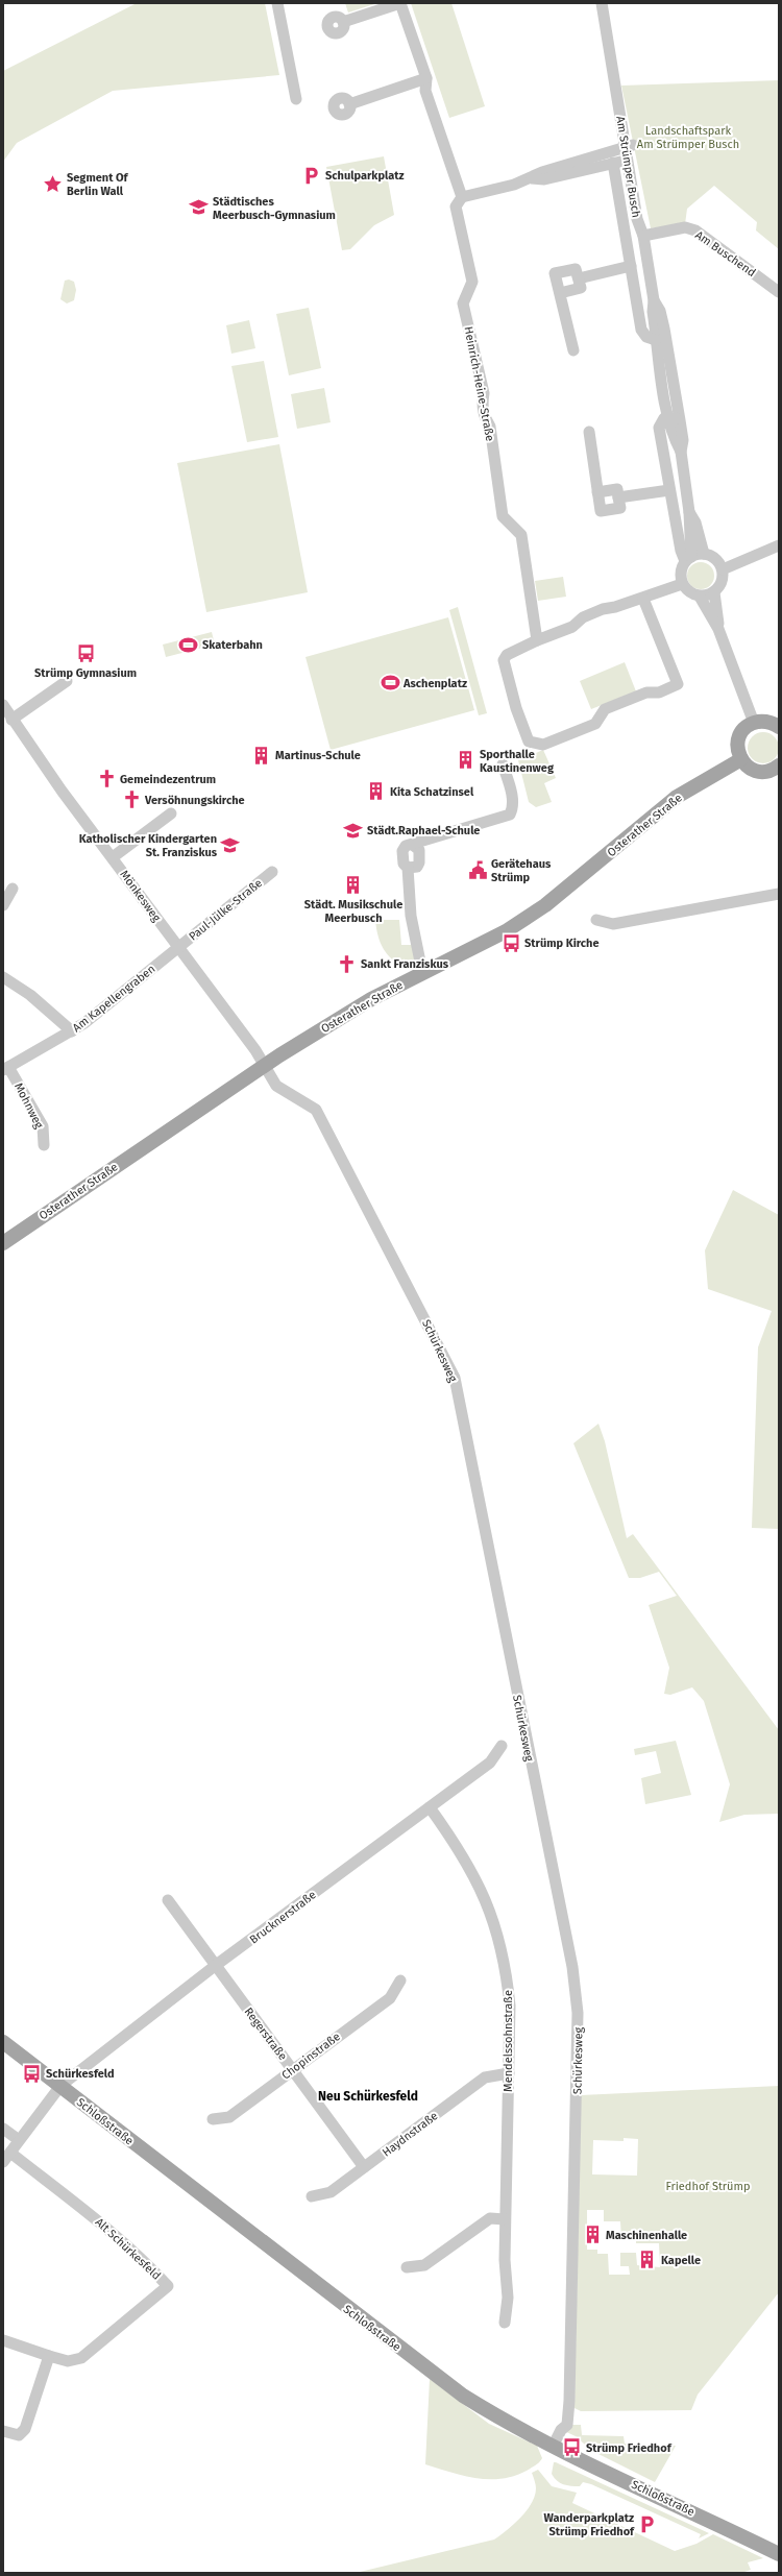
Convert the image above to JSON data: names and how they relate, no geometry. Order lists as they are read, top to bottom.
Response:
{
  "streets": {
    "main road": ["Osterather Straße", "Schloßstraße"],
    "street": [
      "Am Strümper Busch",
      "Am Buschend",
      "Heinrich-Heine-Straße",
      "Mönkesweg",
      "Paul-Jülke-Straße",
      "Am Kapellengraben",
      "Mohnweg",
      "Schürkesweg",
      "Brucknerstraße",
      "Regerstraße",
      "Mendelssohnstraße",
      "Chopinstraße",
      "Haydnstraße",
      "Alt Schürkesfeld"
    ]
  },
  "crossings": [
    ["Am Strümper Busch", "Am Buschend"],
    ["Osterather Straße", "Mönkesweg"],
    ["Osterather Straße", "Schürkesweg"],
    ["Mönkesweg", "Paul-Jülke-Straße"],
    ["Mönkesweg", "Am Kapellengraben"],
    ["Mönkesweg", "Schürkesweg"],
    ["Paul-Jülke-Straße", "Am Kapellengraben"],
    ["Am Kapellengraben", "Mohnweg"],
    ["Schürkesweg", "Schloßstraße"],
    ["Brucknerstraße", "Regerstraße"],
    ["Brucknerstraße", "Mendelssohnstraße"],
    ["Brucknerstraße", "Schloßstraße"],
    ["Brucknerstraße", "Alt Schürkesfeld"],
    ["Regerstraße", "Chopinstraße"],
    ["Regerstraße", "Haydnstraße"],
    ["Mendelssohnstraße", "Haydnstraße"],
    ["Schloßstraße", "Alt Schürkesfeld"]
  ],
  "districts": ["Neu Schürkesfeld"],
  "parks": ["Landschaftspark Am Strümper Busch", "Friedhof Strümp"],
  "places": {
    "parking": ["Schulparkplatz", "Wanderparkplatz Strümp Friedhof"],
    "place": ["Segment Of Berlin Wall"],
    "school or university": ["Städtisches Meerbusch-Gymnasium", "Städt.Raphael-Schule", "Katholischer Kindergarten St. Franziskus"],
    "sports": ["Skaterbahn", "Aschenplatz"],
    "bus stop": [
      "Strümp Gymnasium",
      "Strümp Kirche",
      "Schürkesfeld",
      "Strümp Friedhof"
    ],
    "building": [
      "Martinus-Schule",
      "Sporthalle Kaustinenweg",
      "Kita Schatzinsel",
      "Städt. Musikschule Meerbusch",
      "Maschinenhalle",
      "Kapelle"
    ],
    "church": ["Gemeindezentrum", "Versöhnungskirche", "Sankt Franziskus"],
    "public building": ["Gerätehaus Strümp"]
  }
}
